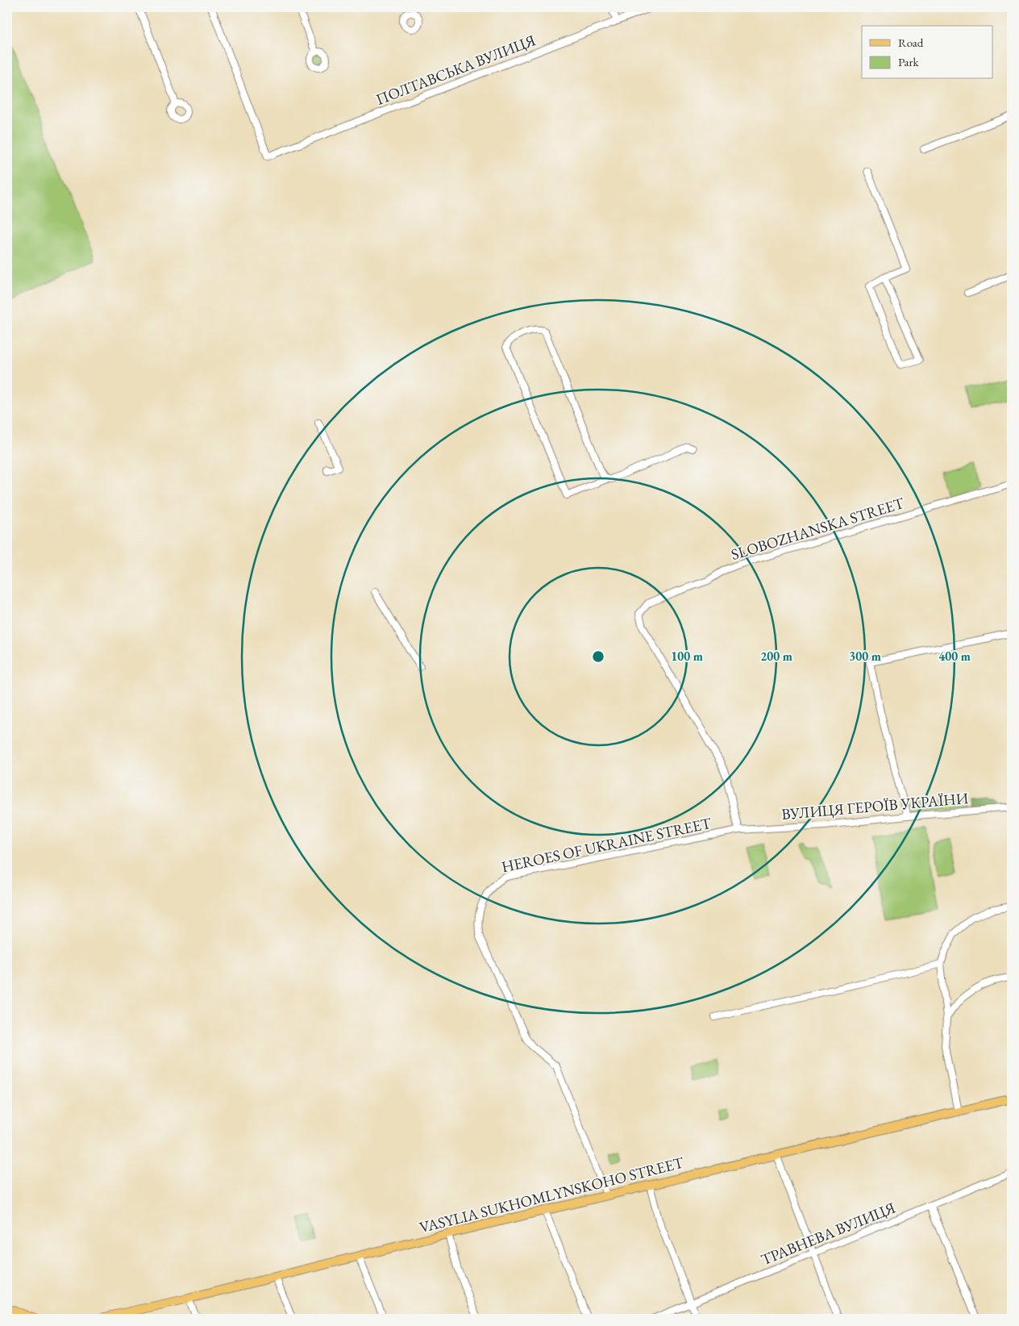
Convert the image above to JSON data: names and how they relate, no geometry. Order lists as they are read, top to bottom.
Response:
{
  "streets": {
    "main road": ["VASYLIA SUKHOMLYNSKOHO STREET"],
    "street": [
      "ПОЛТАВСЬКА ВУЛИЦЯ",
      "SLOBOZHANSKA STREET",
      "ВУЛИЦЯ ГЕРОЇВ УКРАЇНИ",
      "HEROES OF UKRAINE STREET",
      "ТРАВНЕВА ВУЛИЦЯ"
    ]
  },
  "crossings": [
    ["SLOBOZHANSKA STREET", "ВУЛИЦЯ ГЕРОЇВ УКРАЇНИ"],
    ["SLOBOZHANSKA STREET", "HEROES OF UKRAINE STREET"],
    ["ВУЛИЦЯ ГЕРОЇВ УКРАЇНИ", "HEROES OF UKRAINE STREET"],
    ["HEROES OF UKRAINE STREET", "VASYLIA SUKHOMLYNSKOHO STREET"]
  ],
  "legend": ["Road", "Park"],
  "rings": [
    "100 m",
    "200 m",
    "300 m",
    "400 m"
  ]
}
